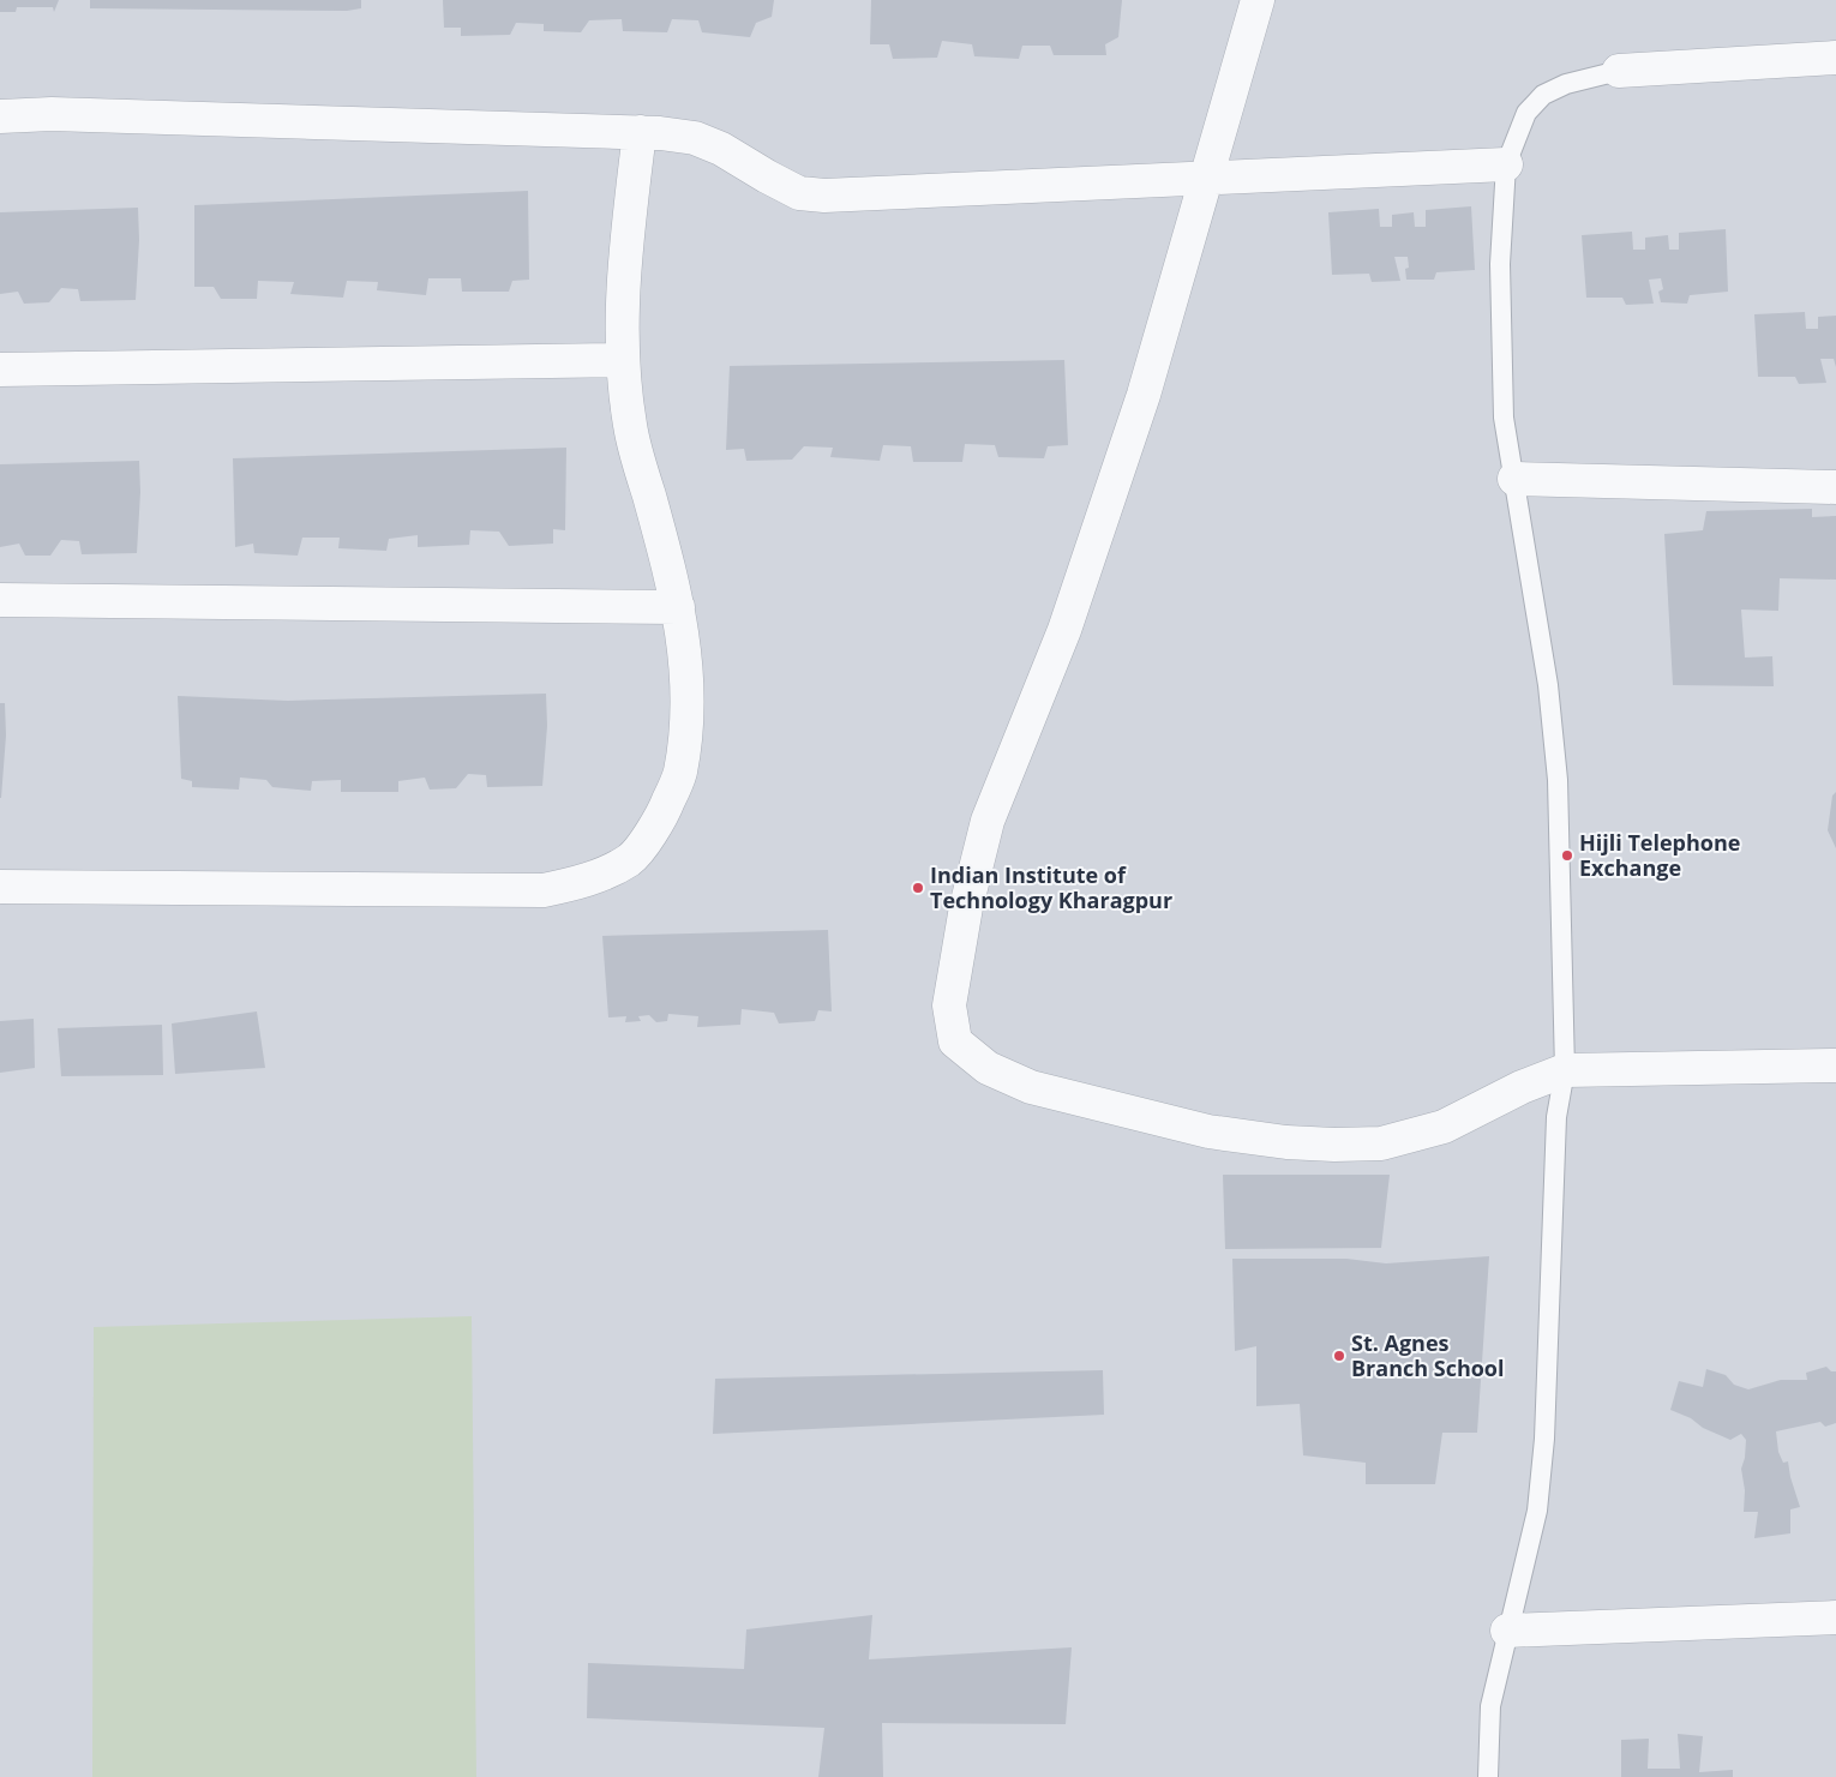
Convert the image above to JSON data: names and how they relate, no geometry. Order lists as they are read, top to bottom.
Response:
{
  "places": ["Hijli Telephone Exchange", "Indian Institute of Technology Kharagpur", "St. Agnes Branch School"]
}
